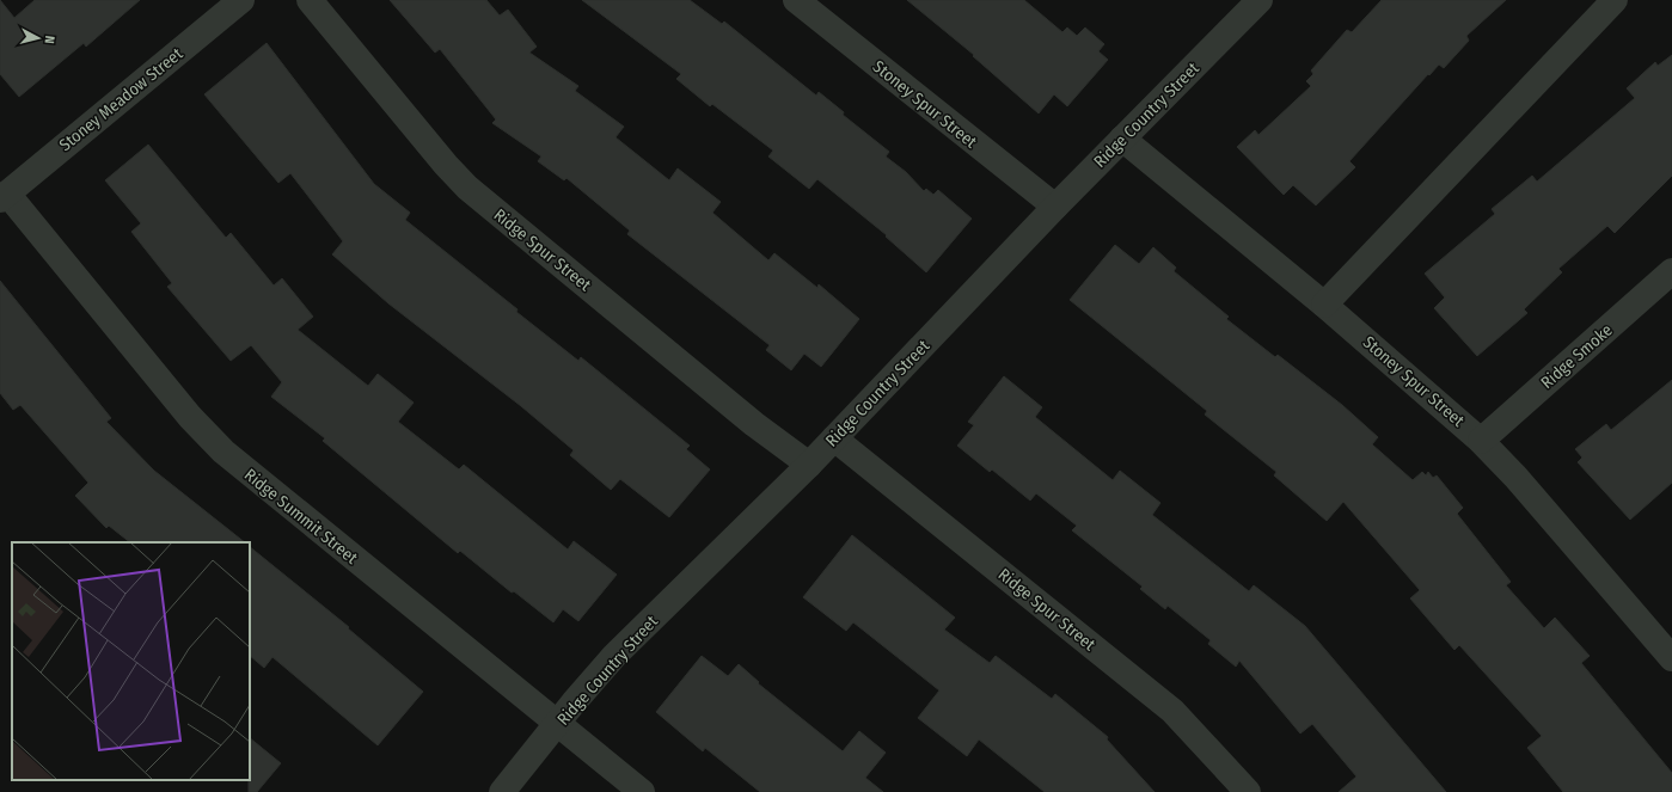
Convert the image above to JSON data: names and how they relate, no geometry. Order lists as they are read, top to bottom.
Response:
{
  "streets": {
    "street": [
      "Stoney Meadow Street",
      "Stoney Spur Street",
      "Ridge Country Street",
      "Ridge Spur Street",
      "Ridge Smoke",
      "Ridge Summit Street"
    ]
  },
  "crossings": [
    ["Stoney Meadow Street", "Ridge Summit Street"],
    ["Stoney Spur Street", "Ridge Country Street"],
    ["Stoney Spur Street", "Ridge Smoke"],
    ["Ridge Country Street", "Ridge Spur Street"],
    ["Ridge Country Street", "Ridge Summit Street"]
  ],
  "north": "right"
}
